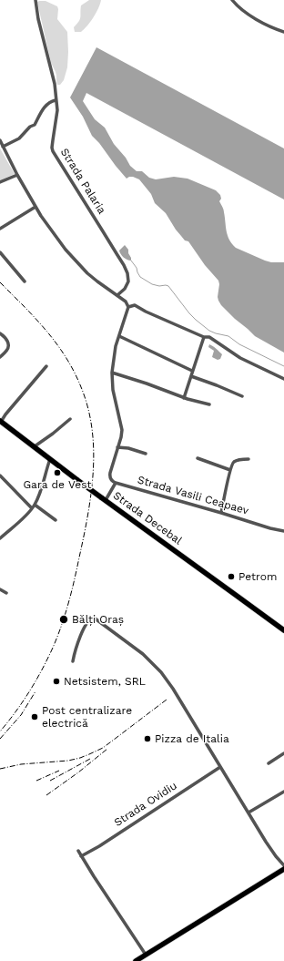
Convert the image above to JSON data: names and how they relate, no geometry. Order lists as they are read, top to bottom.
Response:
{
  "streets": {
    "main road": ["Strada Decebal"],
    "street": ["Strada Palaria", "Strada Vasili Ceapaev", "Strada Ovidiu"]
  },
  "places": [
    "Gara de Vest",
    "Petrom",
    "Bălți Oraș",
    "Netsistem, SRL",
    "Post centralizare electrică",
    "Pizza de Italia"
  ]
}
